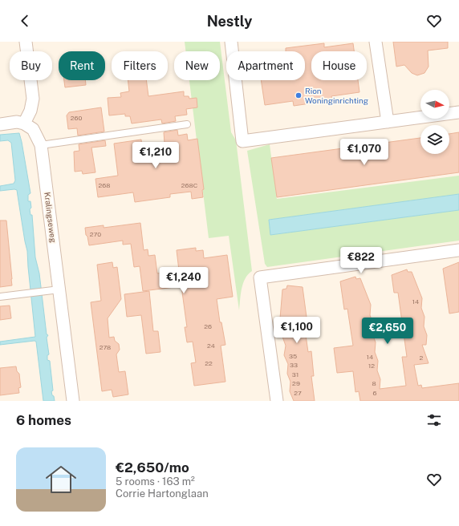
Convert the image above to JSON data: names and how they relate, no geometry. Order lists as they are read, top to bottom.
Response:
{
  "streets": {
    "street": ["Kralingseweg"]
  },
  "places": ["Rion Woninginrichting"],
  "house_numbers": [
    "260",
    "268",
    "268C",
    "270",
    "14",
    "26",
    "24",
    "278",
    "35",
    "14",
    "2",
    "22",
    "33",
    "12",
    "31",
    "29",
    "8",
    "27",
    "6"
  ],
  "north": "right",
  "page": {
    "header": "Nestly",
    "chip": [
      "Buy",
      "Rent",
      "Filters",
      "New",
      "Apartment",
      "House"
    ],
    "price": [
      "€1,070",
      "€1,210",
      "€822",
      "€1,240",
      "€1,100",
      "€2,650"
    ],
    "heading": "6 homes",
    "list": [
      {
        "name": "€2,650/mo",
        "note": "5 rooms · 163 m² · Corrie Hartonglaan"
      }
    ]
  }
}
